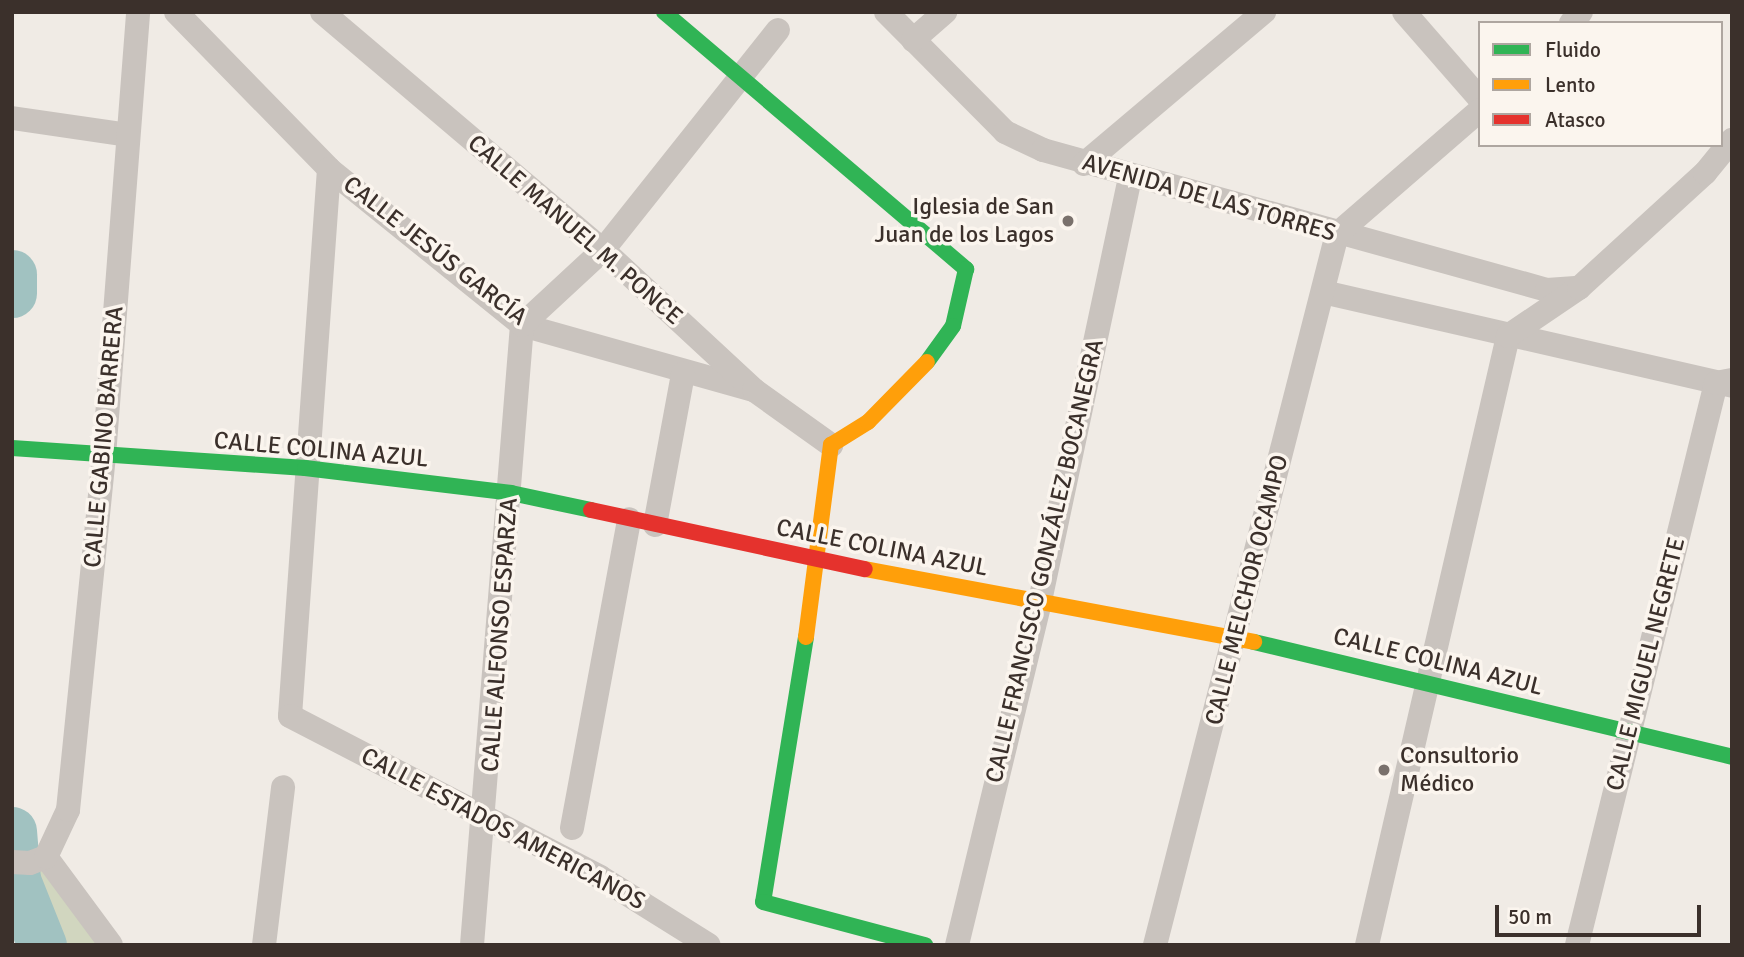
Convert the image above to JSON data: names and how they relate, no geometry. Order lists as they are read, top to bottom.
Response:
{
  "streets": {
    "street": [
      "AVENIDA DE LAS TORRES",
      "CALLE MANUEL M. PONCE",
      "CALLE JESÚS GARCÍA",
      "CALLE GABINO BARRERA",
      "CALLE COLINA AZUL",
      "CALLE FRANCISCO GONZÁLEZ BOCANEGRA",
      "CALLE MELCHOR OCAMPO",
      "CALLE ALFONSO ESPARZA",
      "CALLE MIGUEL NEGRETE",
      "CALLE ESTADOS AMERICANOS"
    ]
  },
  "crossings": [
    ["AVENIDA DE LAS TORRES", "CALLE FRANCISCO GONZÁLEZ BOCANEGRA"],
    ["AVENIDA DE LAS TORRES", "CALLE MELCHOR OCAMPO"],
    ["CALLE MANUEL M. PONCE", "CALLE JESÚS GARCÍA"],
    ["CALLE JESÚS GARCÍA", "CALLE ALFONSO ESPARZA"],
    ["CALLE GABINO BARRERA", "CALLE COLINA AZUL"],
    ["CALLE COLINA AZUL", "CALLE FRANCISCO GONZÁLEZ BOCANEGRA"],
    ["CALLE COLINA AZUL", "CALLE MELCHOR OCAMPO"],
    ["CALLE COLINA AZUL", "CALLE ALFONSO ESPARZA"],
    ["CALLE COLINA AZUL", "CALLE MIGUEL NEGRETE"],
    ["CALLE COLINA AZUL", "CALLE ESTADOS AMERICANOS"],
    ["CALLE ALFONSO ESPARZA", "CALLE ESTADOS AMERICANOS"]
  ],
  "places": ["Iglesia de San Juan de los Lagos", "Consultorio Médico"],
  "legend": ["Fluido", "Lento", "Atasco"],
  "scale_bar": "50 m"
}
